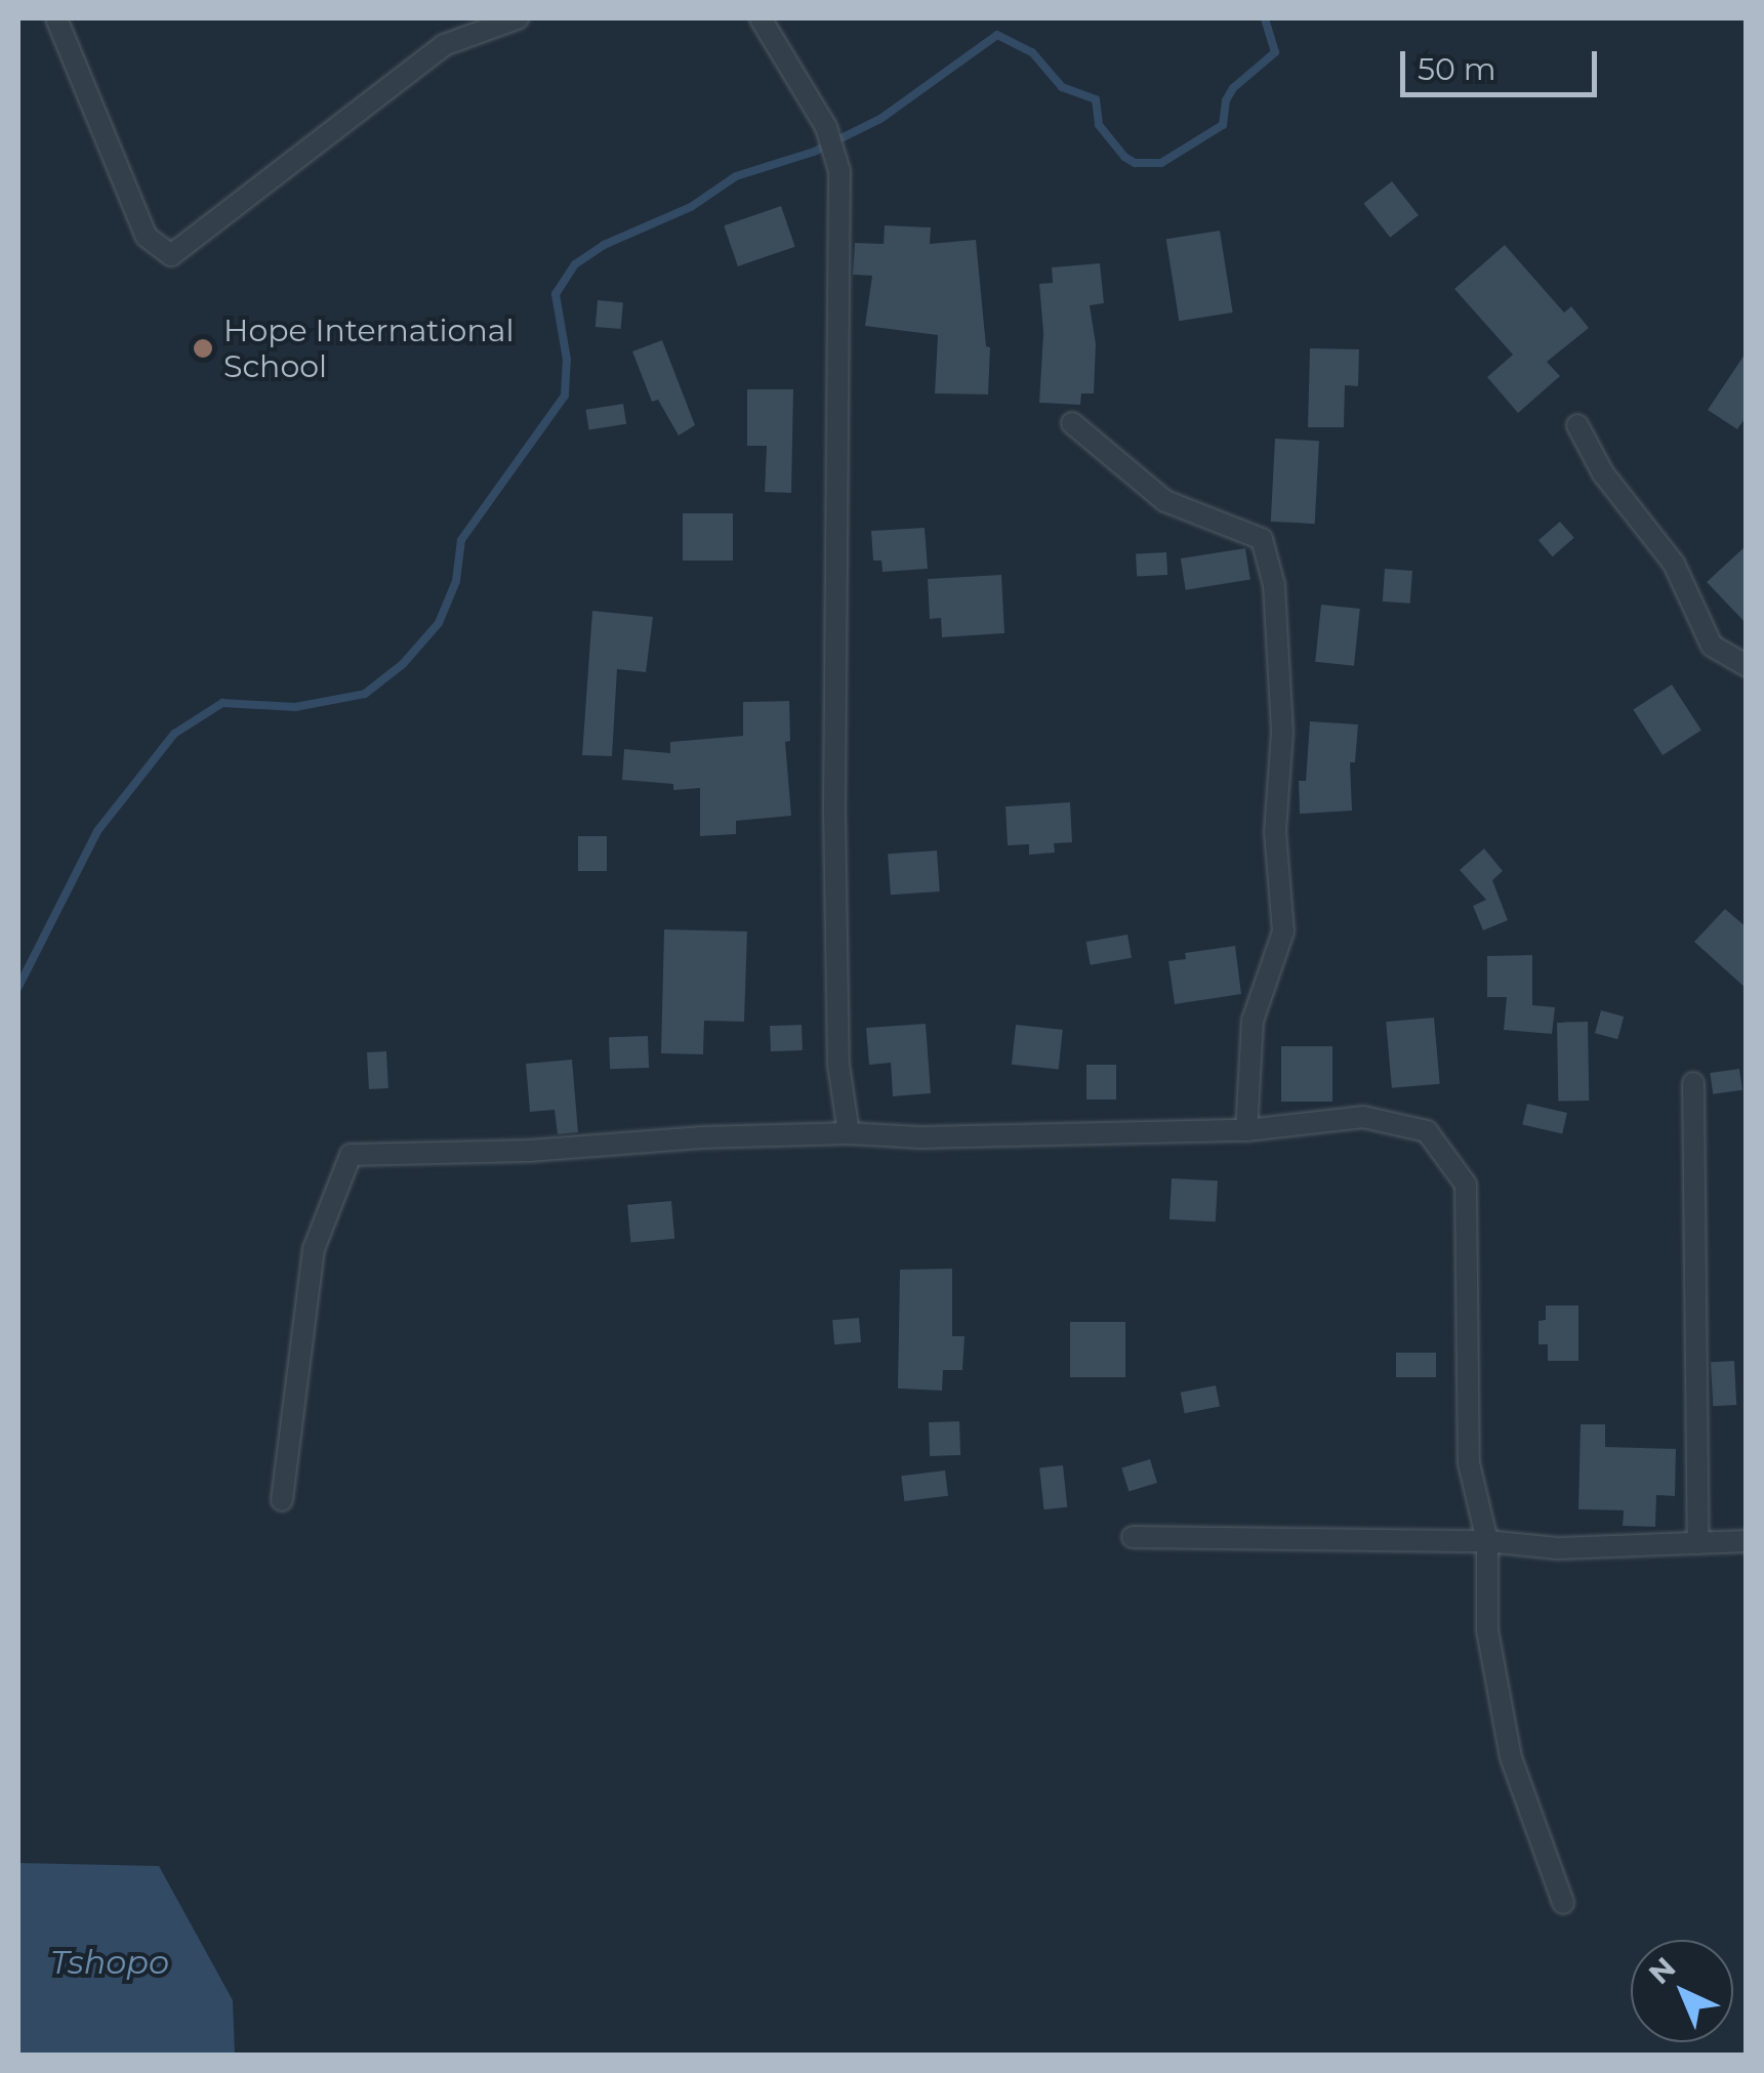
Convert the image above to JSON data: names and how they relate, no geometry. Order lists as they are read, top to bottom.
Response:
{
  "water": ["Tshopo"],
  "places": ["Hope International School"],
  "scale_bar": "50 m",
  "north": "top left"
}
